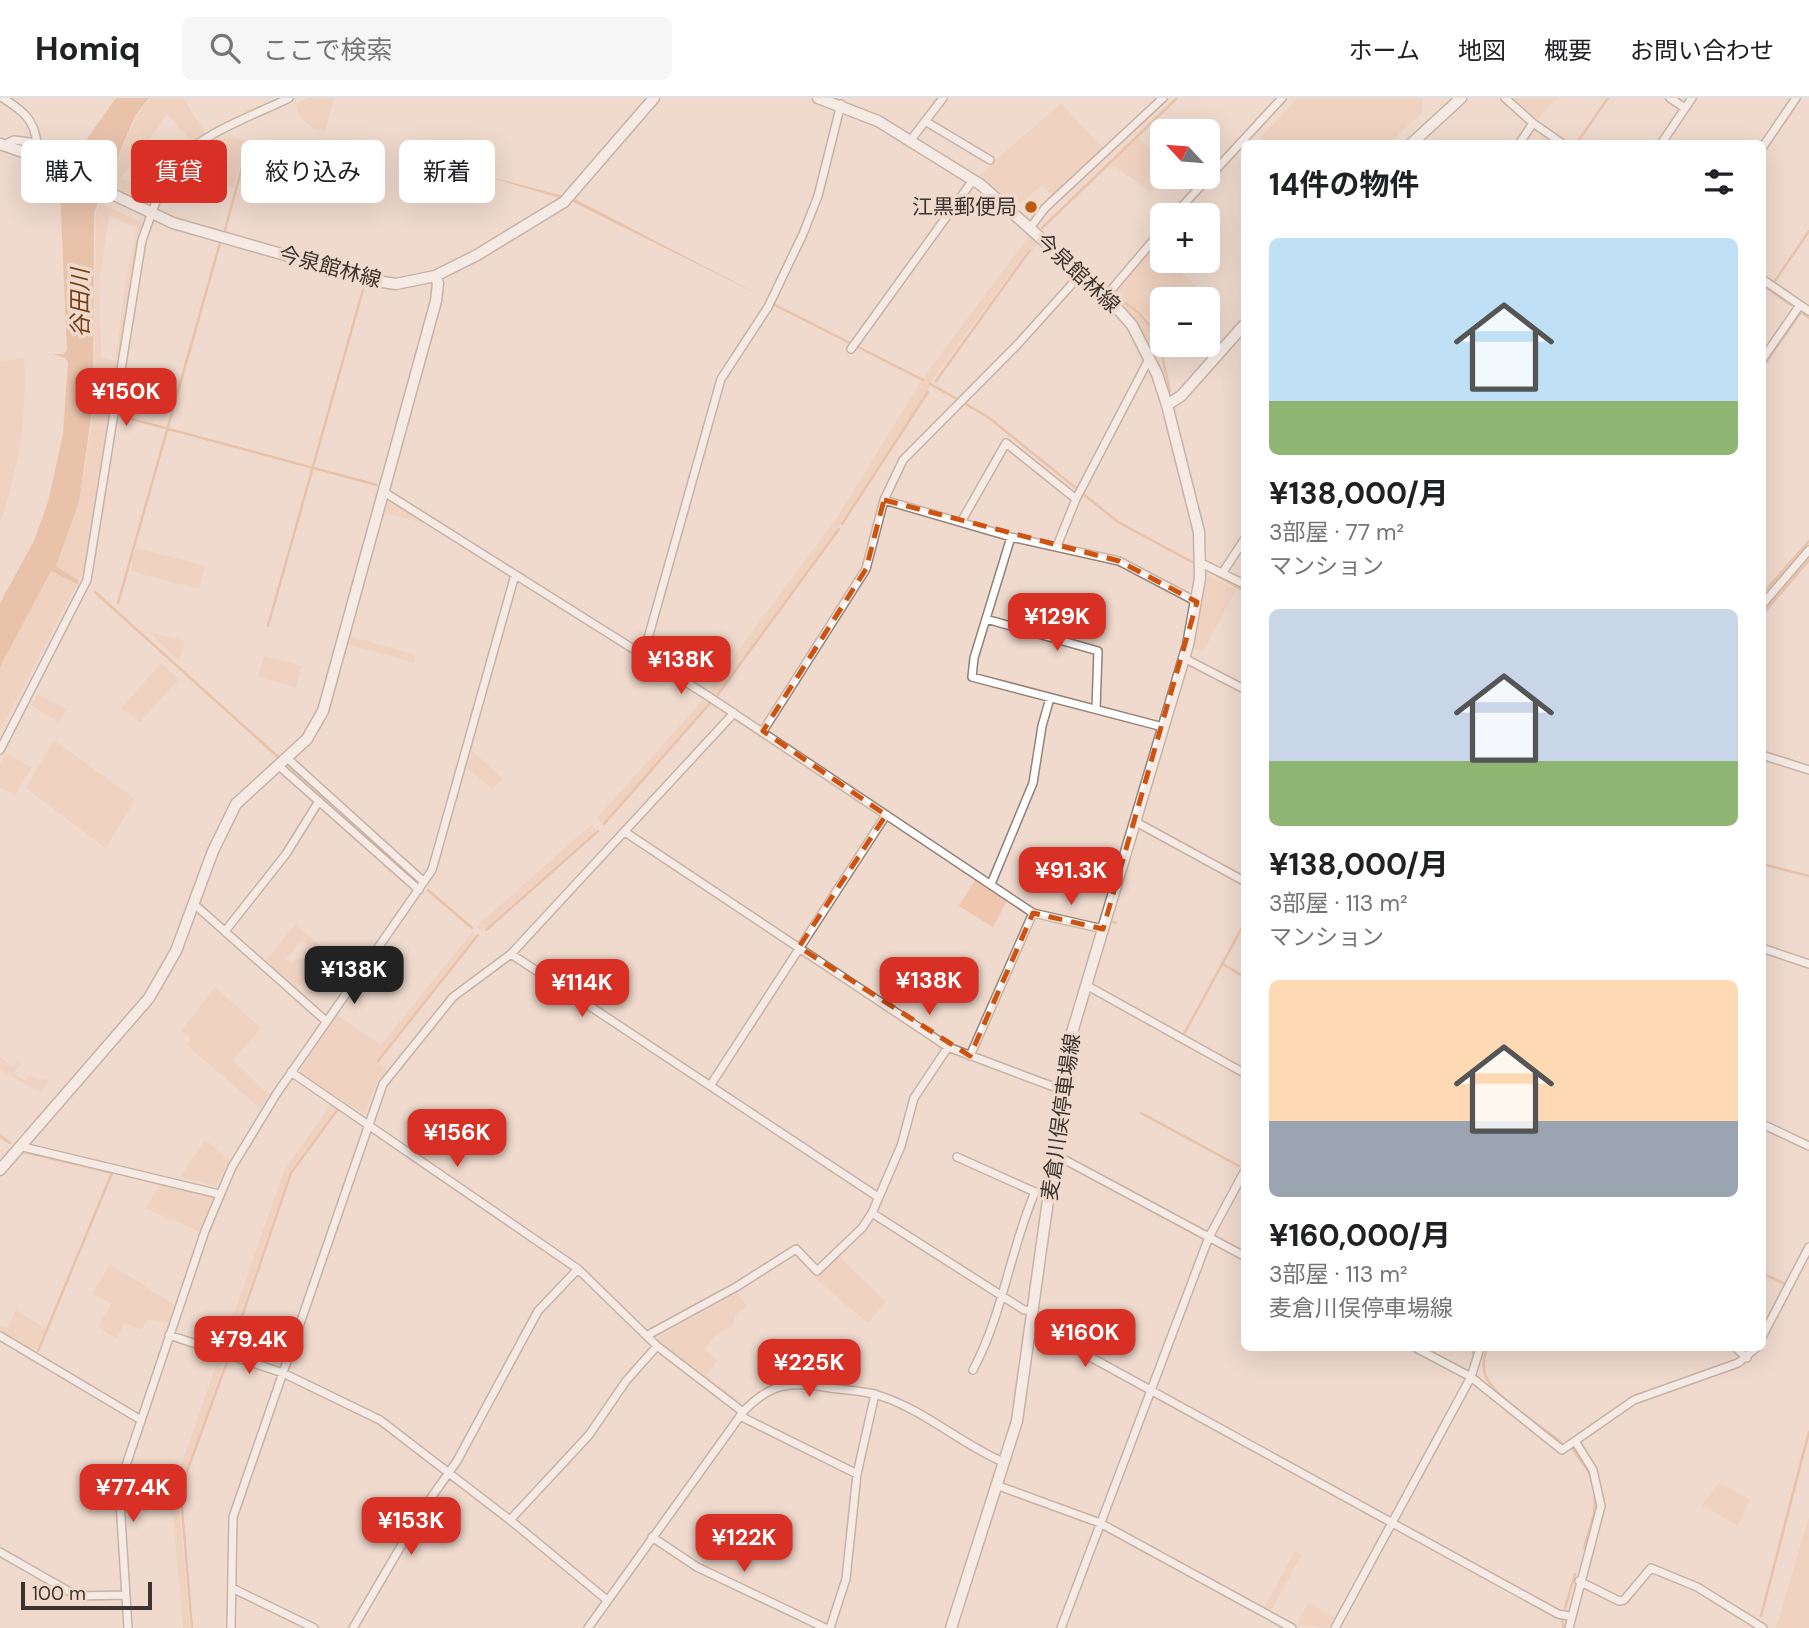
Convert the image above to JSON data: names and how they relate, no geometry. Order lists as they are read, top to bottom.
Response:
{
  "streets": {
    "main road": ["今泉館林線", "麦倉川俣停車場線"]
  },
  "crossings": [
    ["今泉館林線", "麦倉川俣停車場線"]
  ],
  "water": ["谷田川"],
  "places": ["江黒郵便局"],
  "scale_bar": "100 m",
  "north": "top left",
  "page": {
    "header": "Homiq",
    "search": "ここで検索",
    "nav": [
      "ホーム",
      "地図",
      "概要",
      "お問い合わせ"
    ],
    "map_buttons": ["+", "−"],
    "chip": [
      "購入",
      "賃貸",
      "絞り込み",
      "新着"
    ],
    "heading": "14件の物件",
    "list": [
      {
        "name": "¥138,000/月",
        "note": "3部屋 · 77 m² · マンション"
      },
      {
        "name": "¥138,000/月",
        "note": "3部屋 · 113 m² · マンション"
      },
      {
        "name": "¥160,000/月",
        "note": "3部屋 · 113 m² · 麦倉川俣停車場線"
      }
    ],
    "price": [
      "¥150K",
      "¥129K",
      "¥138K",
      "¥91.3K",
      "¥138K",
      "¥138K",
      "¥114K",
      "¥156K",
      "¥160K",
      "¥79.4K",
      "¥225K",
      "¥77.4K",
      "¥153K",
      "¥122K"
    ],
    "scale": "100 m"
  }
}
